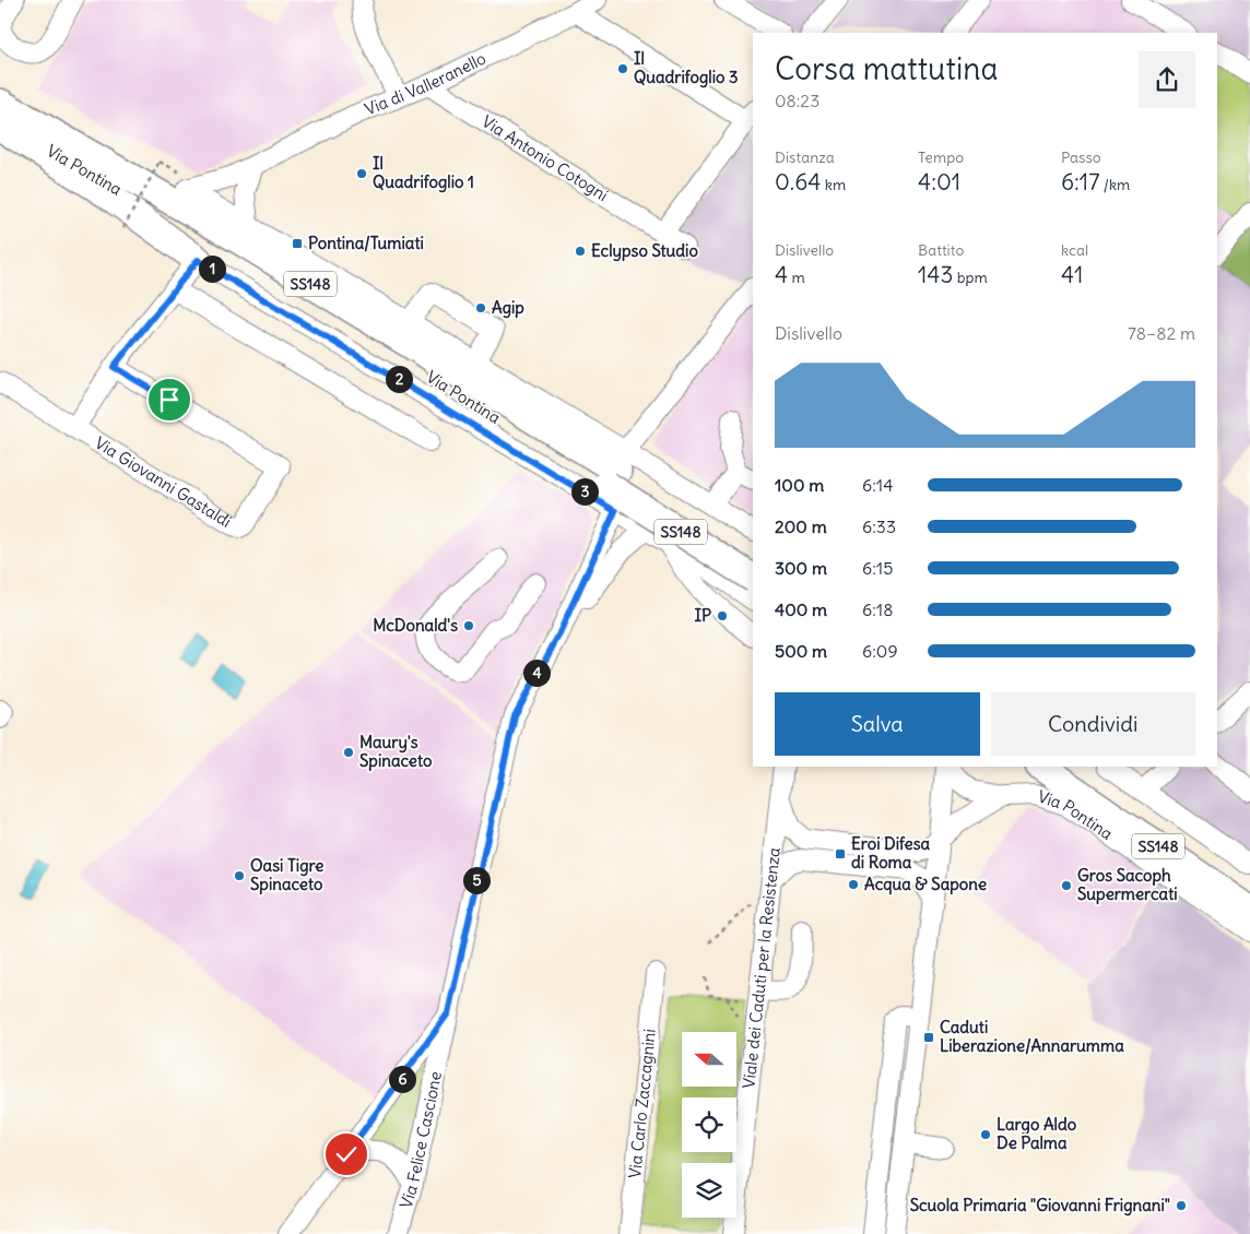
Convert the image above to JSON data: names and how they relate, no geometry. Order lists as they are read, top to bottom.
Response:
{
  "streets": {
    "highway": ["Via Pontina", "SS148"],
    "street": [
      "Via di Valleranello",
      "Via Antonio Cotogni",
      "Via Giovanni Gastaldi",
      "Viale dei Caduti per la Resistenza",
      "Via Carlo Zaccagnini",
      "Via Felice Cascione"
    ]
  },
  "crossings": [
    ["Via di Valleranello", "Via Antonio Cotogni"],
    ["Via di Valleranello", "Via Pontina"],
    ["Via Pontina", "Viale dei Caduti per la Resistenza"],
    ["Via Pontina", "Via Felice Cascione"]
  ],
  "places": {
    "other": [
      "Il Quadrifoglio 3",
      "Il Quadrifoglio 1",
      "Eclypso Studio",
      "Agip",
      "IP",
      "McDonald's",
      "Maury's Spinaceto",
      "Oasi Tigre Spinaceto",
      "Acqua & Sapone",
      "Gros Sacoph Supermercati",
      "Largo Aldo De Palma",
      "Scuola Primaria \"Giovanni Frignani\""
    ],
    "transit": ["Pontina/Tumiati", "Eroi Difesa di Roma", "Caduti Liberazione/Annarumma"]
  },
  "north": "left",
  "page": {
    "heading": ["Corsa mattutina", "08:23"],
    "stats": [
      ["Distanza", "0.64 km"],
      ["Tempo", "4:01"],
      ["Passo", "6:17 /km"],
      ["Dislivello", "4 m"],
      ["Battito", "143 bpm"],
      ["kcal", "41"]
    ],
    "pins": [
      "1",
      "2",
      "3",
      "4",
      "5",
      "6"
    ],
    "chart": ["Dislivello", "78–82 m"],
    "list": [
      {
        "name": "100 m",
        "note": "6:14"
      },
      {
        "name": "200 m",
        "note": "6:33"
      },
      {
        "name": "300 m",
        "note": "6:15"
      },
      {
        "name": "400 m",
        "note": "6:18"
      },
      {
        "name": "500 m",
        "note": "6:09"
      }
    ],
    "buttons": ["Salva", "Condividi"]
  }
}
